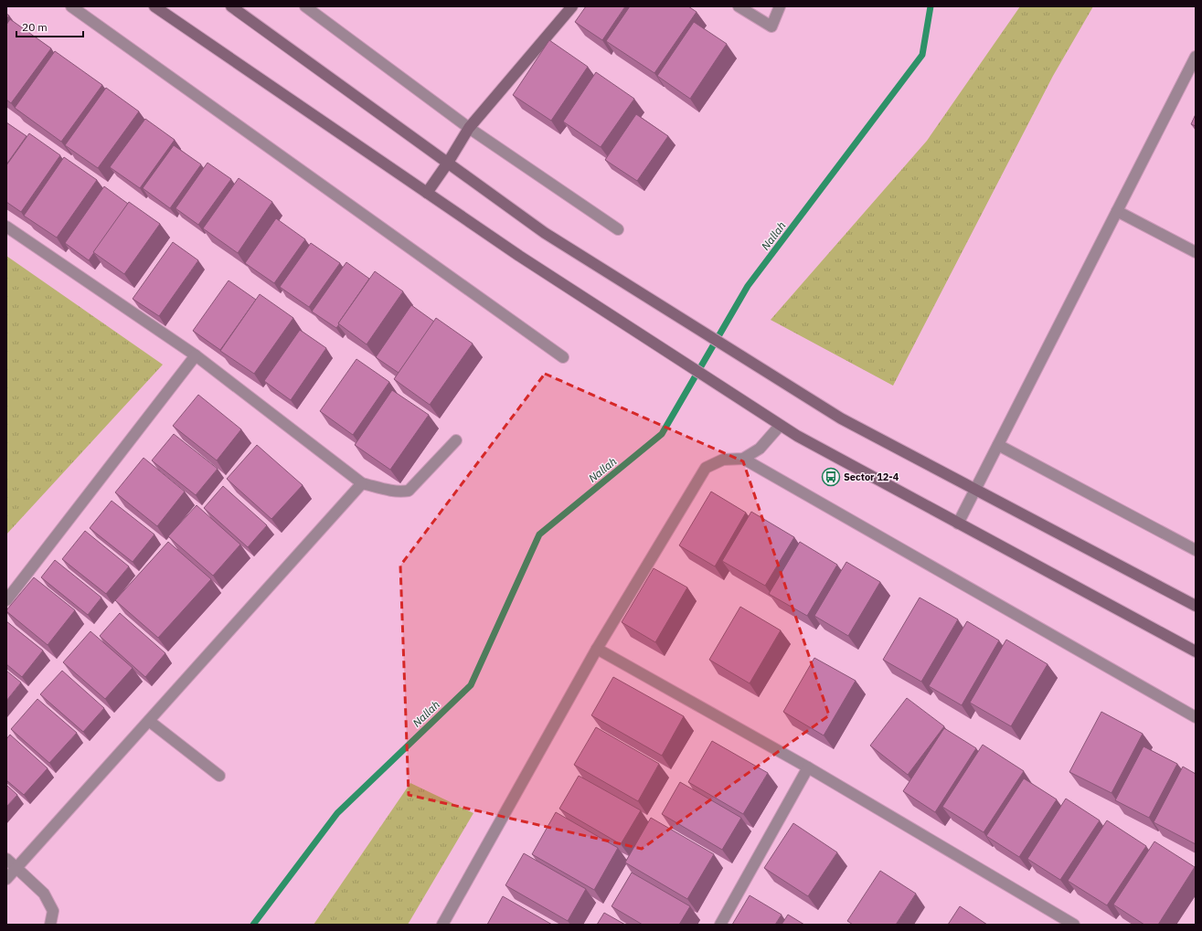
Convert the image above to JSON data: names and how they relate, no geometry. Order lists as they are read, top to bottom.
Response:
{
  "water": ["Nallah"],
  "places": {
    "bus stop": ["Sector 12-4"]
  },
  "scale_bar": "20 m"
}
